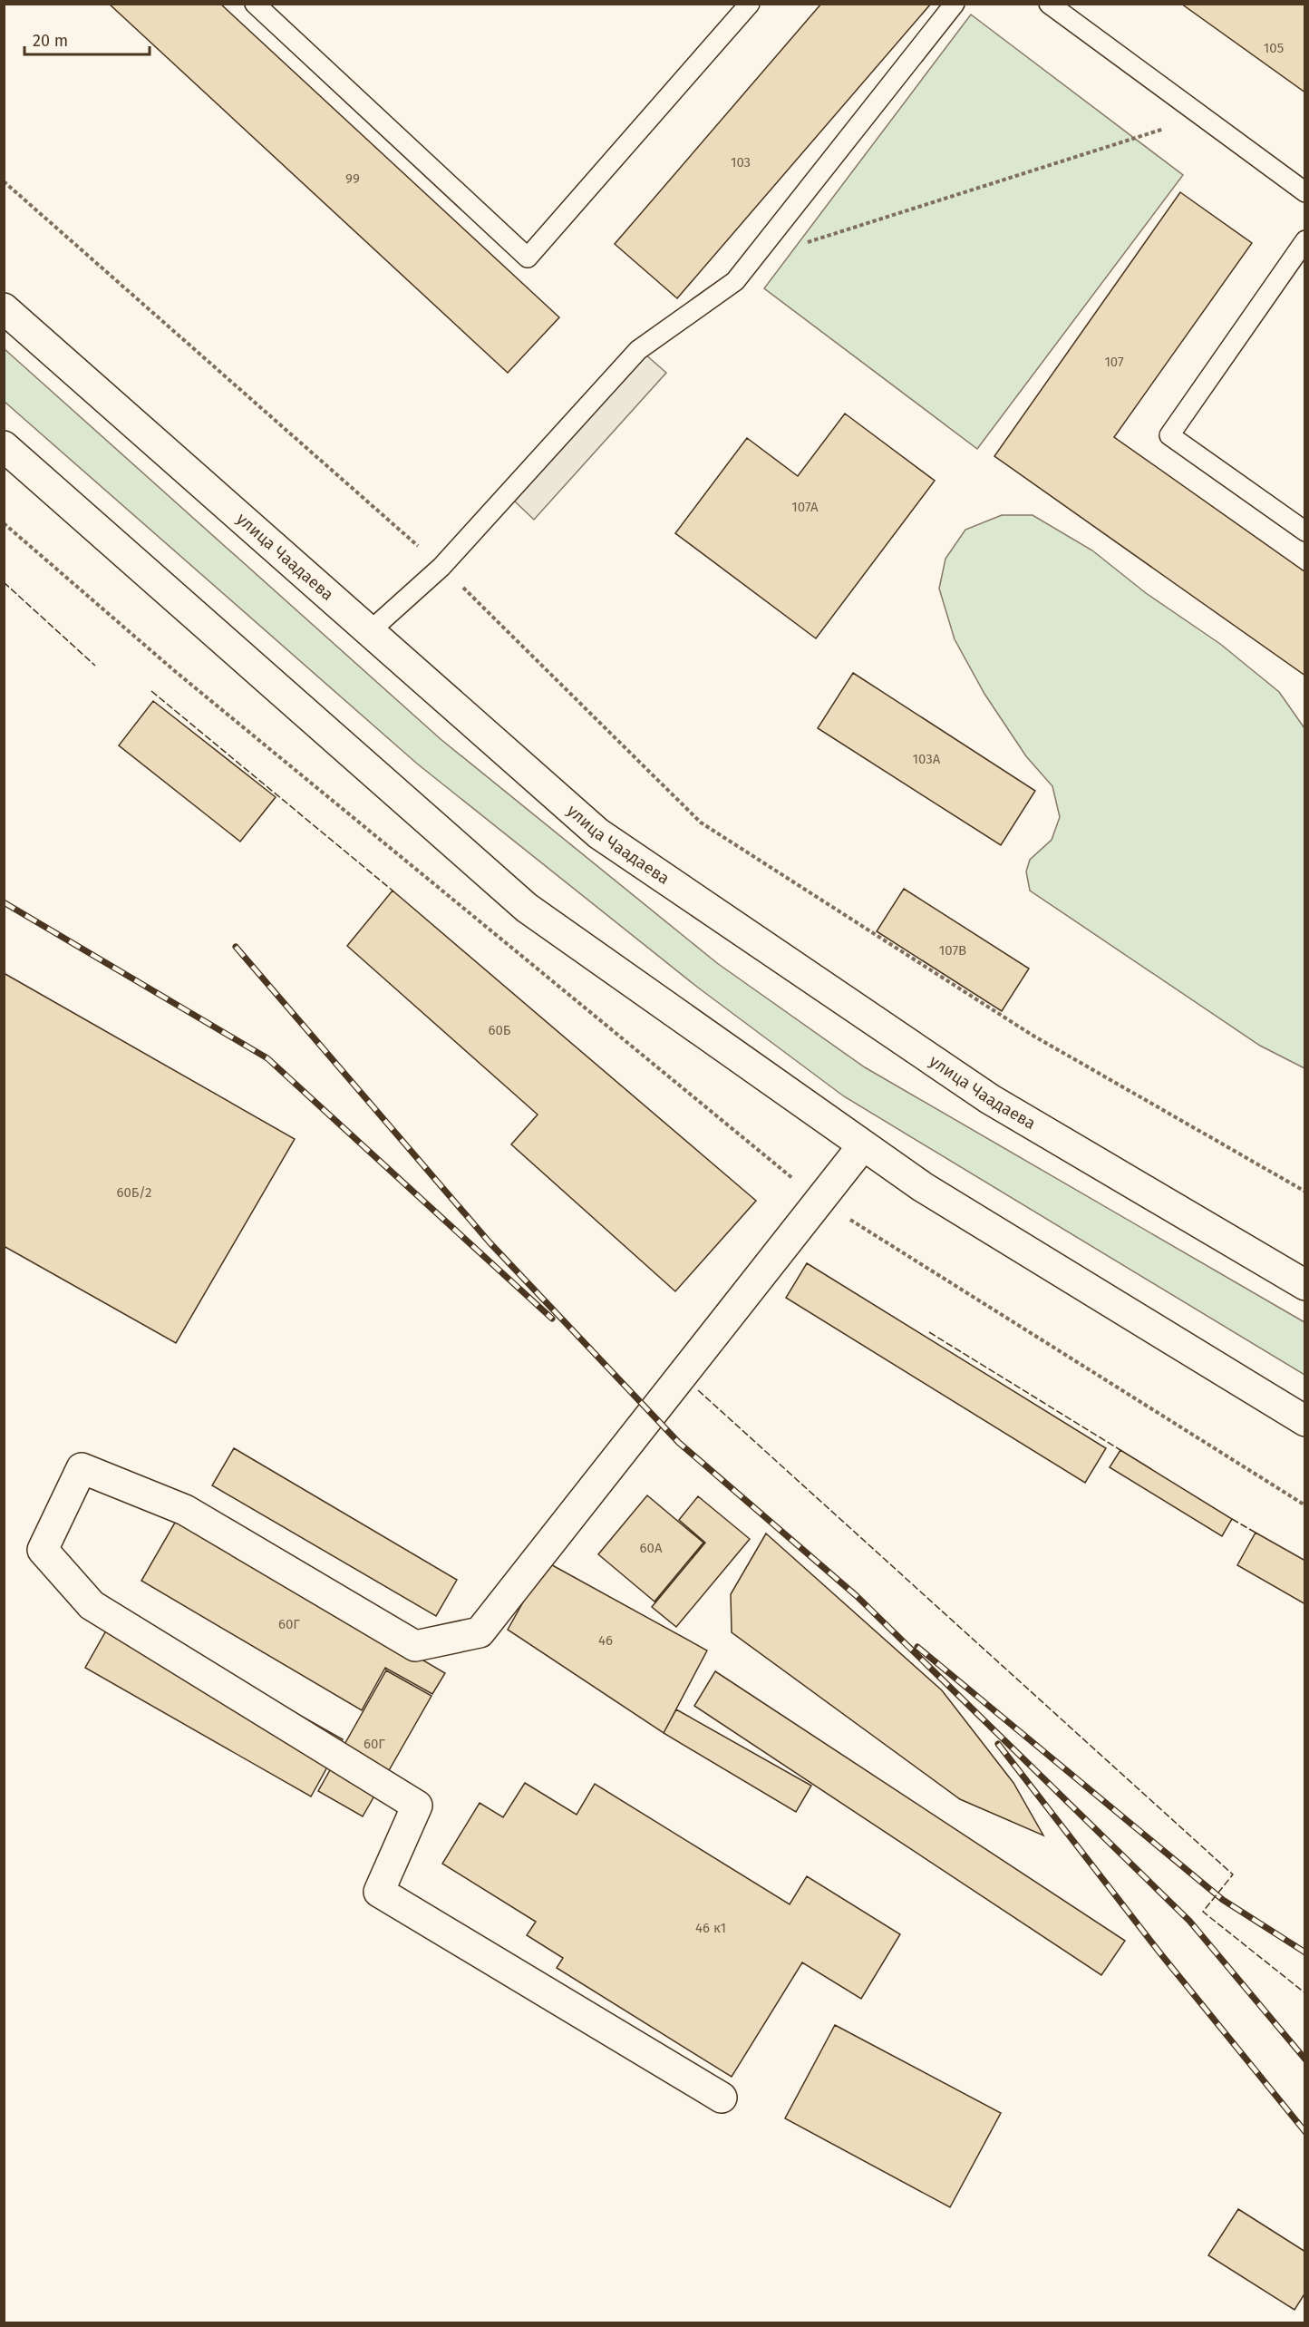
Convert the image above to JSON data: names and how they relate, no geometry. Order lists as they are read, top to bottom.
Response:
{
  "streets": {
    "main road": ["улица Чаадаева"]
  },
  "house_numbers": [
    "105",
    "103",
    "99",
    "107",
    "107А",
    "103А",
    "107В",
    "60Б",
    "60Б/2",
    "60А",
    "60Г",
    "46",
    "60Г",
    "46 к1"
  ],
  "scale_bar": "20 m"
}
